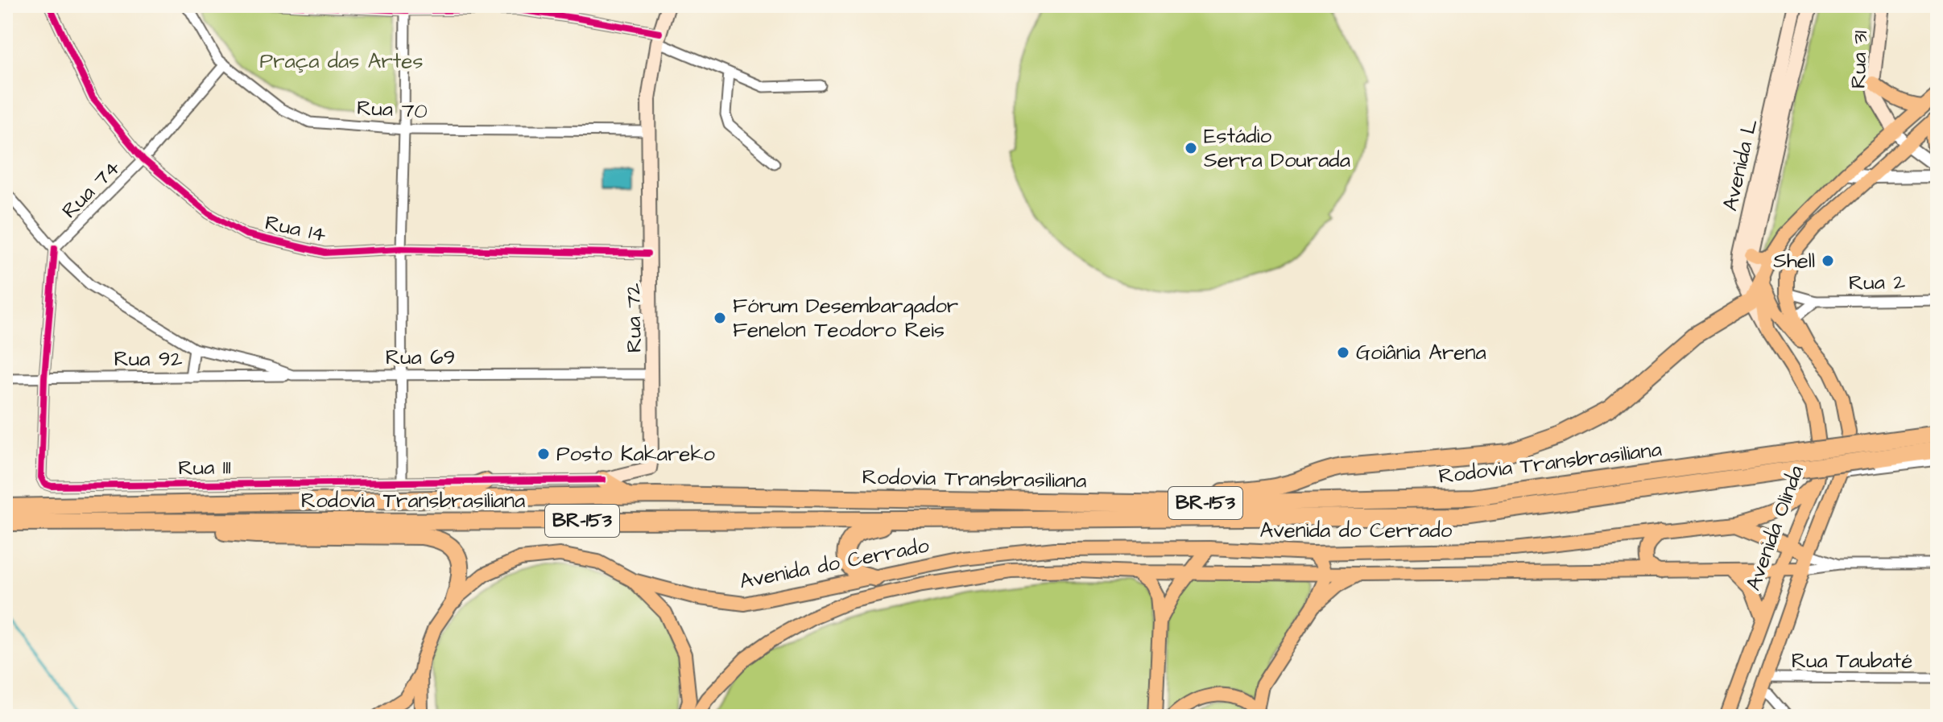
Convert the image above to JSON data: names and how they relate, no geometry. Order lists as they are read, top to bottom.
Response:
{
  "streets": {
    "highway": ["Rodovia Transbrasiliana", "BR-153"],
    "main road": [
      "Rua 31",
      "Avenida L",
      "Rua 72",
      "Avenida Olinda",
      "Avenida do Cerrado"
    ],
    "street": [
      "Rua 70",
      "Rua 74",
      "Rua 14",
      "Rua 2",
      "Rua 69",
      "Rua 92",
      "Rua 111",
      "Rua Taubaté"
    ]
  },
  "crossings": [
    ["Rua 70", "Rua 74"],
    ["Rua 70", "Rua 72"],
    ["Avenida L", "Avenida Olinda"],
    ["Rua 74", "Rua 14"],
    ["Rua 74", "Rua 69"],
    ["Rua 74", "Rua 111"],
    ["Rua 14", "Rua 72"],
    ["Rua 2", "Avenida Olinda"],
    ["Rua 72", "Rua 69"],
    ["Rua 72", "Rua 111"],
    ["Rua 69", "Rua 92"],
    ["Rua 69", "Rua 111"],
    ["Rua 92", "Rua 111"],
    ["Avenida Olinda", "Avenida do Cerrado"],
    ["Avenida Olinda", "Rua Taubaté"]
  ],
  "parks": ["Praça das Artes"],
  "places": [
    "Estádio Serra Dourada",
    "Shell",
    "Fórum Desembargador Fenelon Teodoro Reis",
    "Goiânia Arena",
    "Posto Kakareko"
  ]
}
